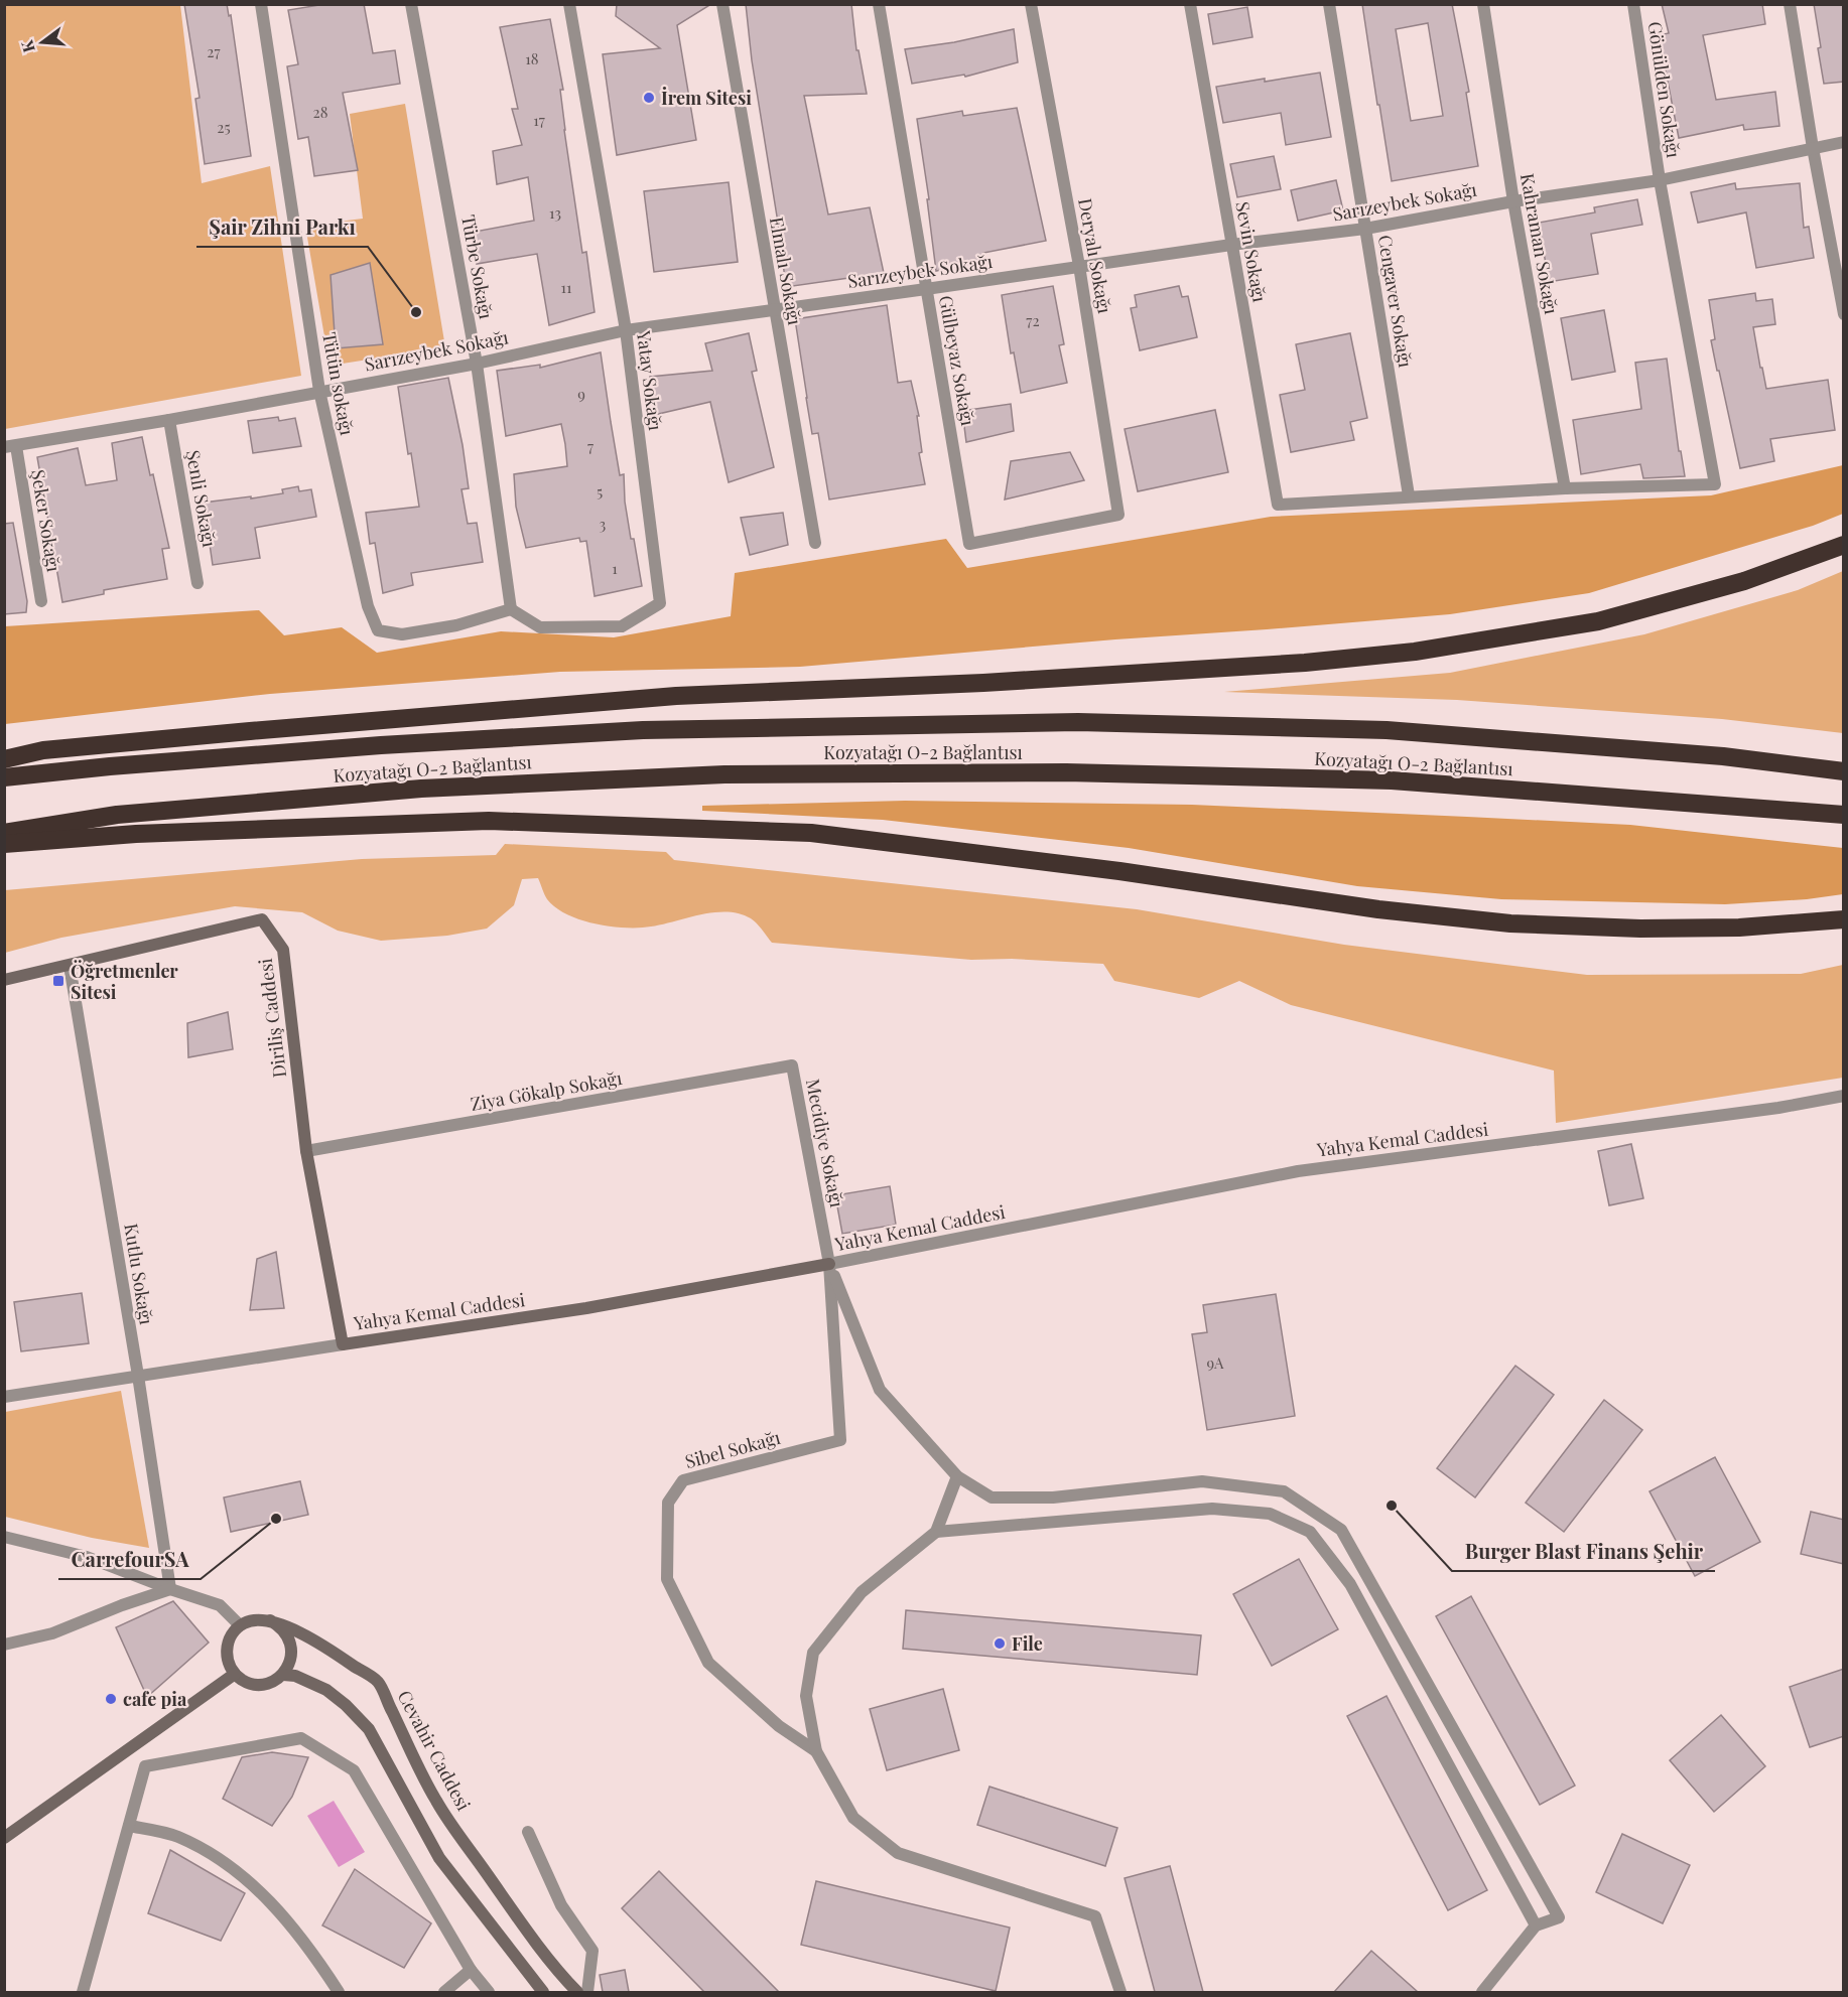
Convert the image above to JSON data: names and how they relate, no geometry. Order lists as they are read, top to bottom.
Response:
{
  "streets": {
    "highway": ["Kozyatağı O-2 Bağlantısı"],
    "street": [
      "Gönülden Sokağı",
      "Sarızeybek Sokağı",
      "Kahraman Sokağı",
      "Sevin Sokağı",
      "Deryalı Sokağı",
      "Türbe Sokağı",
      "Elmalı Sokağı",
      "Cengaver Sokağı",
      "Gülbeyaz Sokağı",
      "Yatay Sokağı",
      "Tütün sokağı",
      "Şenli Sokağı",
      "Şeker Sokağı",
      "Diriliş Caddesi",
      "Ziya Gökalp Sokağı",
      "Yahya Kemal Caddesi",
      "Mecidiye Sokağı",
      "Kutlu Sokağı",
      "Sibel Sokağı",
      "Cevahir Caddesi"
    ]
  },
  "crossings": [
    ["Gönülden Sokağı", "Sarızeybek Sokağı"],
    ["Gönülden Sokağı", "Kahraman Sokağı"],
    ["Sarızeybek Sokağı", "Kahraman Sokağı"],
    ["Sarızeybek Sokağı", "Sevin Sokağı"],
    ["Sarızeybek Sokağı", "Deryalı Sokağı"],
    ["Sarızeybek Sokağı", "Türbe Sokağı"],
    ["Sarızeybek Sokağı", "Elmalı Sokağı"],
    ["Sarızeybek Sokağı", "Cengaver Sokağı"],
    ["Sarızeybek Sokağı", "Gülbeyaz Sokağı"],
    ["Sarızeybek Sokağı", "Yatay Sokağı"],
    ["Sarızeybek Sokağı", "Tütün sokağı"],
    ["Sarızeybek Sokağı", "Şenli Sokağı"],
    ["Sarızeybek Sokağı", "Şeker Sokağı"],
    ["Sevin Sokağı", "Cengaver Sokağı"],
    ["Deryalı Sokağı", "Gülbeyaz Sokağı"],
    ["Türbe Sokağı", "Yatay Sokağı"],
    ["Türbe Sokağı", "Tütün sokağı"],
    ["Yatay Sokağı", "Tütün sokağı"],
    ["Diriliş Caddesi", "Ziya Gökalp Sokağı"],
    ["Diriliş Caddesi", "Yahya Kemal Caddesi"],
    ["Diriliş Caddesi", "Kutlu Sokağı"],
    ["Ziya Gökalp Sokağı", "Mecidiye Sokağı"],
    ["Yahya Kemal Caddesi", "Mecidiye Sokağı"],
    ["Yahya Kemal Caddesi", "Kutlu Sokağı"],
    ["Yahya Kemal Caddesi", "Sibel Sokağı"],
    ["Mecidiye Sokağı", "Sibel Sokağı"]
  ],
  "places": {
    "other": [
      "İrem Sitesi",
      "Şair Zihni Parkı",
      "Burger Blast Finans Şehir",
      "CarrefourSA",
      "File",
      "cafe pia"
    ],
    "transit": ["Öğretmenler Sitesi"]
  },
  "house_numbers": [
    "27",
    "18",
    "28",
    "17",
    "25",
    "13",
    "11",
    "72",
    "9",
    "7",
    "5",
    "3",
    "1",
    "9A"
  ],
  "north": "left"
}
